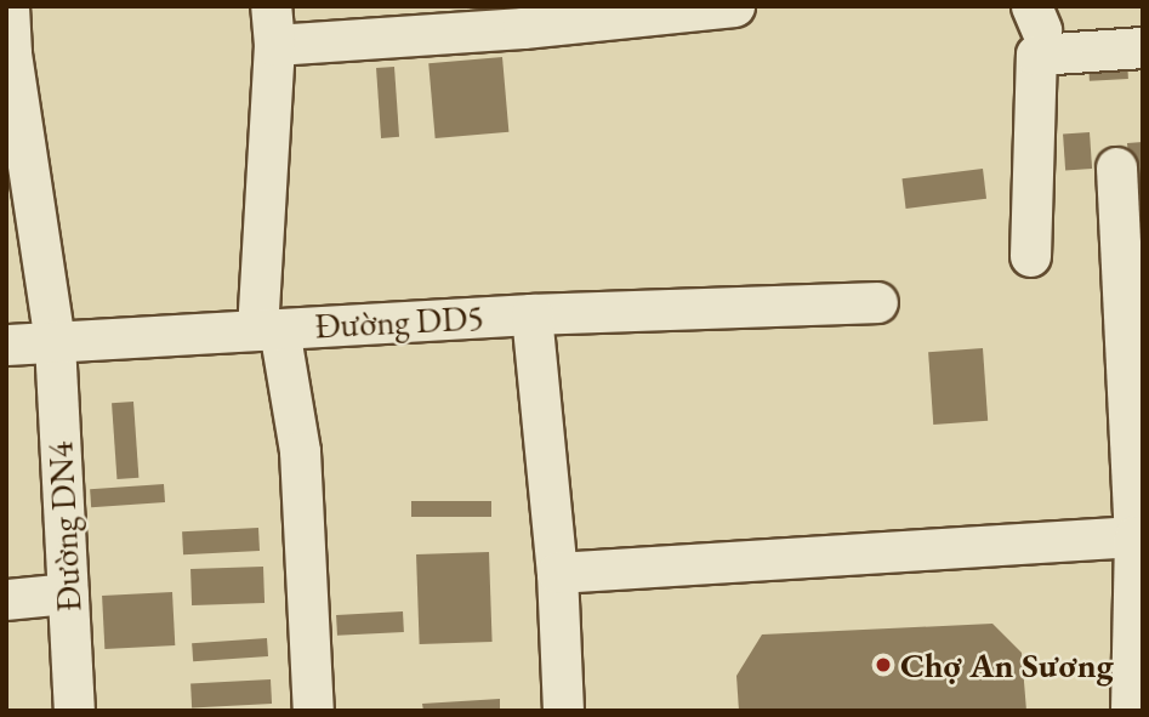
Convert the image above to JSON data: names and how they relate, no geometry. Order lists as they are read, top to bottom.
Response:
{
  "streets": {
    "street": ["Đường DD5", "Đường DN4"]
  },
  "crossings": [
    ["Đường DD5", "Đường DN4"]
  ],
  "places": ["Chợ An Sương"]
}
